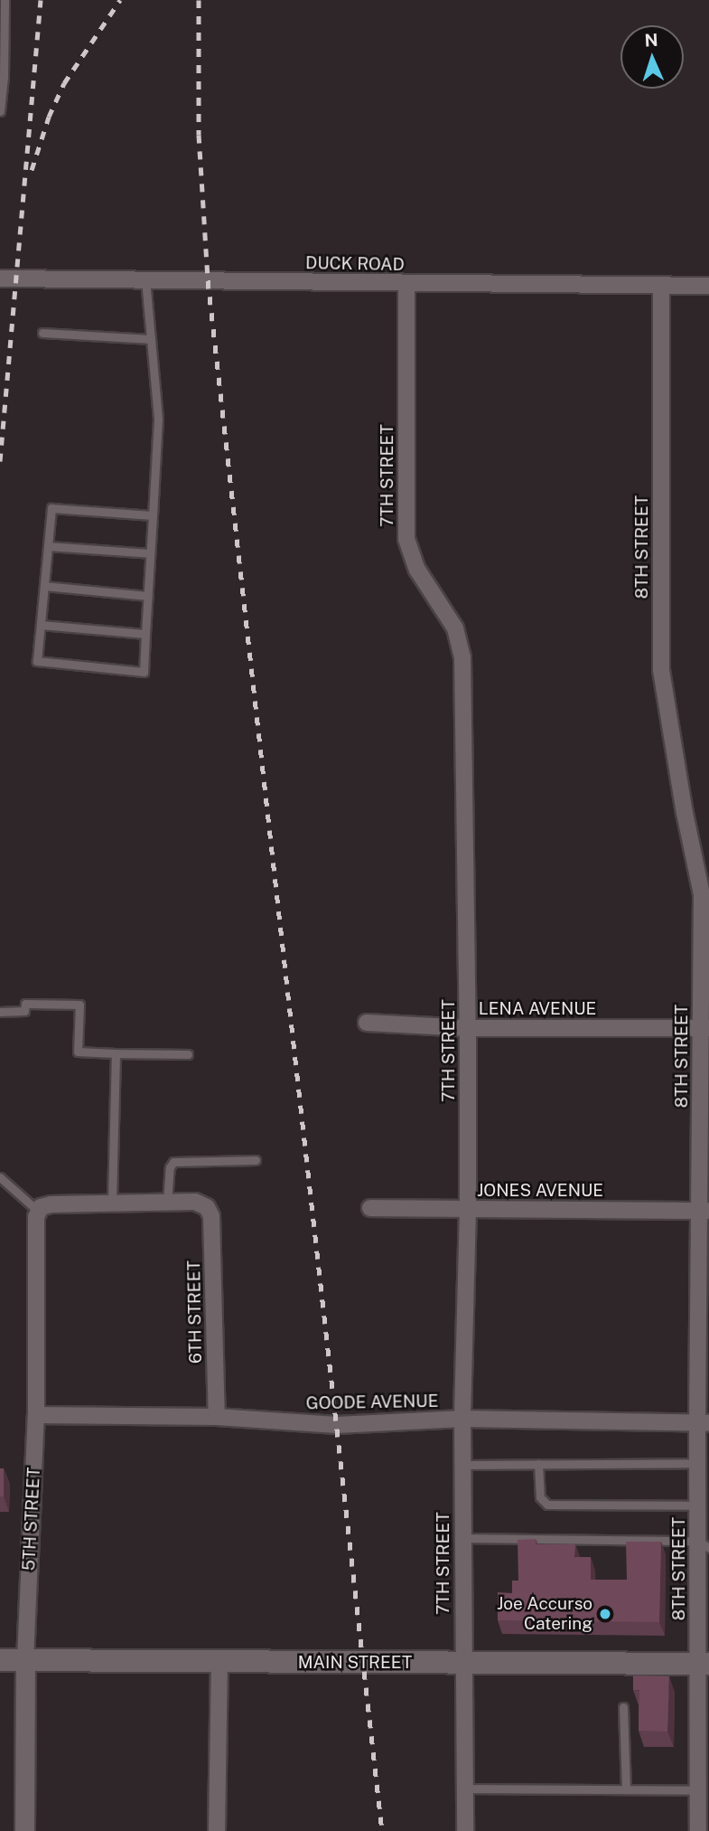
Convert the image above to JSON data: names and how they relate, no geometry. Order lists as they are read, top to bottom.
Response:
{
  "streets": {
    "main road": ["MAIN STREET"],
    "street": [
      "DUCK ROAD",
      "7TH STREET",
      "8TH STREET",
      "LENA AVENUE",
      "JONES AVENUE",
      "6TH STREET",
      "GOODE AVENUE",
      "5TH STREET"
    ]
  },
  "crossings": [
    ["DUCK ROAD", "7TH STREET"],
    ["DUCK ROAD", "8TH STREET"],
    ["7TH STREET", "LENA AVENUE"],
    ["7TH STREET", "JONES AVENUE"],
    ["7TH STREET", "GOODE AVENUE"],
    ["7TH STREET", "MAIN STREET"],
    ["8TH STREET", "LENA AVENUE"],
    ["8TH STREET", "JONES AVENUE"],
    ["8TH STREET", "GOODE AVENUE"],
    ["8TH STREET", "MAIN STREET"],
    ["6TH STREET", "GOODE AVENUE"],
    ["GOODE AVENUE", "5TH STREET"],
    ["5TH STREET", "MAIN STREET"]
  ],
  "places": ["Joe Accurso Catering"],
  "north": "top"
}
